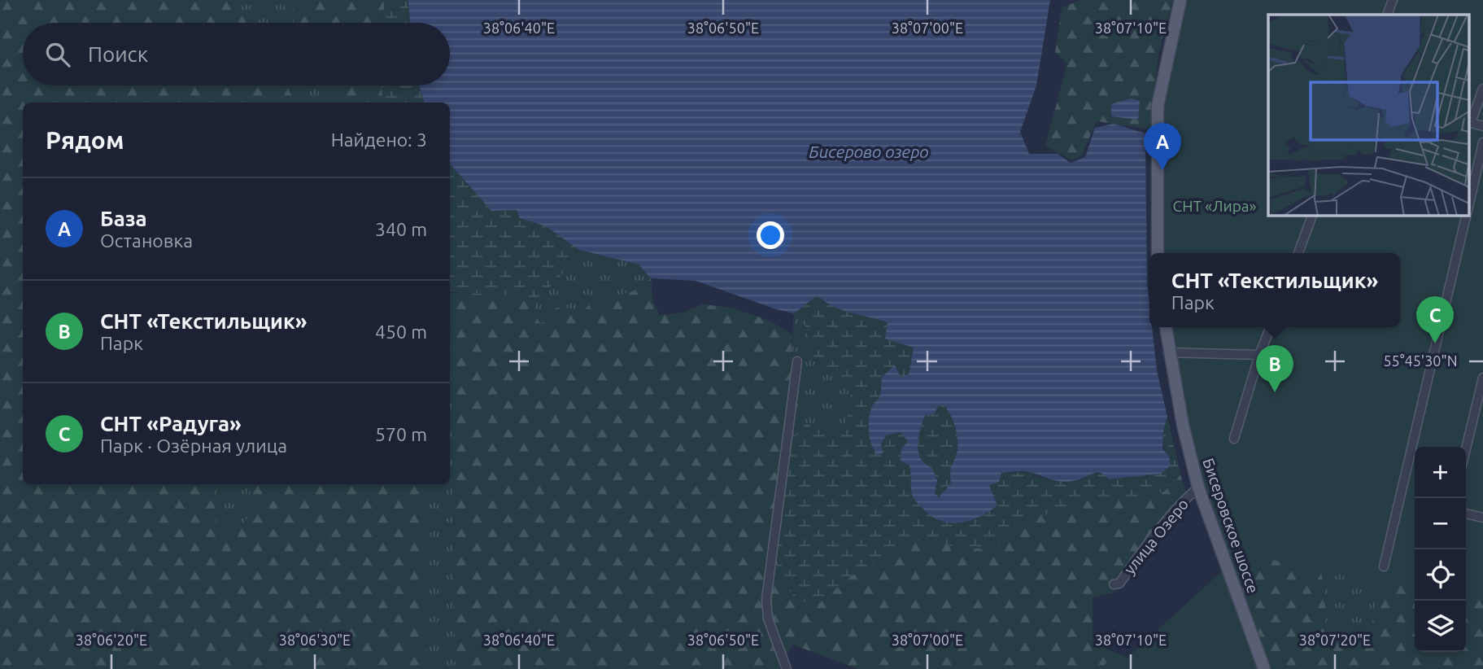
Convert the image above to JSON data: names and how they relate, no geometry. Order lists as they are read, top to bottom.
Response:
{
  "streets": {
    "main road": ["Бисеровское шоссе"],
    "street": ["улица Озеро"]
  },
  "crossings": [
    ["Бисеровское шоссе", "улица Озеро"]
  ],
  "water": ["Бисерово озеро"],
  "parks": ["СНТ «Лира»"],
  "page": {
    "search": "Поиск",
    "heading": ["Рядом", "Найдено: 3"],
    "pins": ["A", "C", "B"],
    "list": [
      {
        "mark": "A",
        "name": "База",
        "note": "Остановка",
        "value": "340 m"
      },
      {
        "mark": "B",
        "name": "СНТ «Текстильщик»",
        "note": "Парк",
        "value": "450 m"
      },
      {
        "mark": "C",
        "name": "СНТ «Радуга»",
        "note": "Парк · Озёрная улица",
        "value": "570 m"
      }
    ],
    "popup": ["СНТ «Текстильщик»", "Парк"],
    "map_buttons": ["+", "−"]
  },
  "coordinates": [
    "38°06'40\"E",
    "38°06'50\"E",
    "38°07'00\"E",
    "38°07'10\"E",
    "55°45'30\"N",
    "38°06'20\"E",
    "38°06'30\"E",
    "38°07'20\"E"
  ]
}
